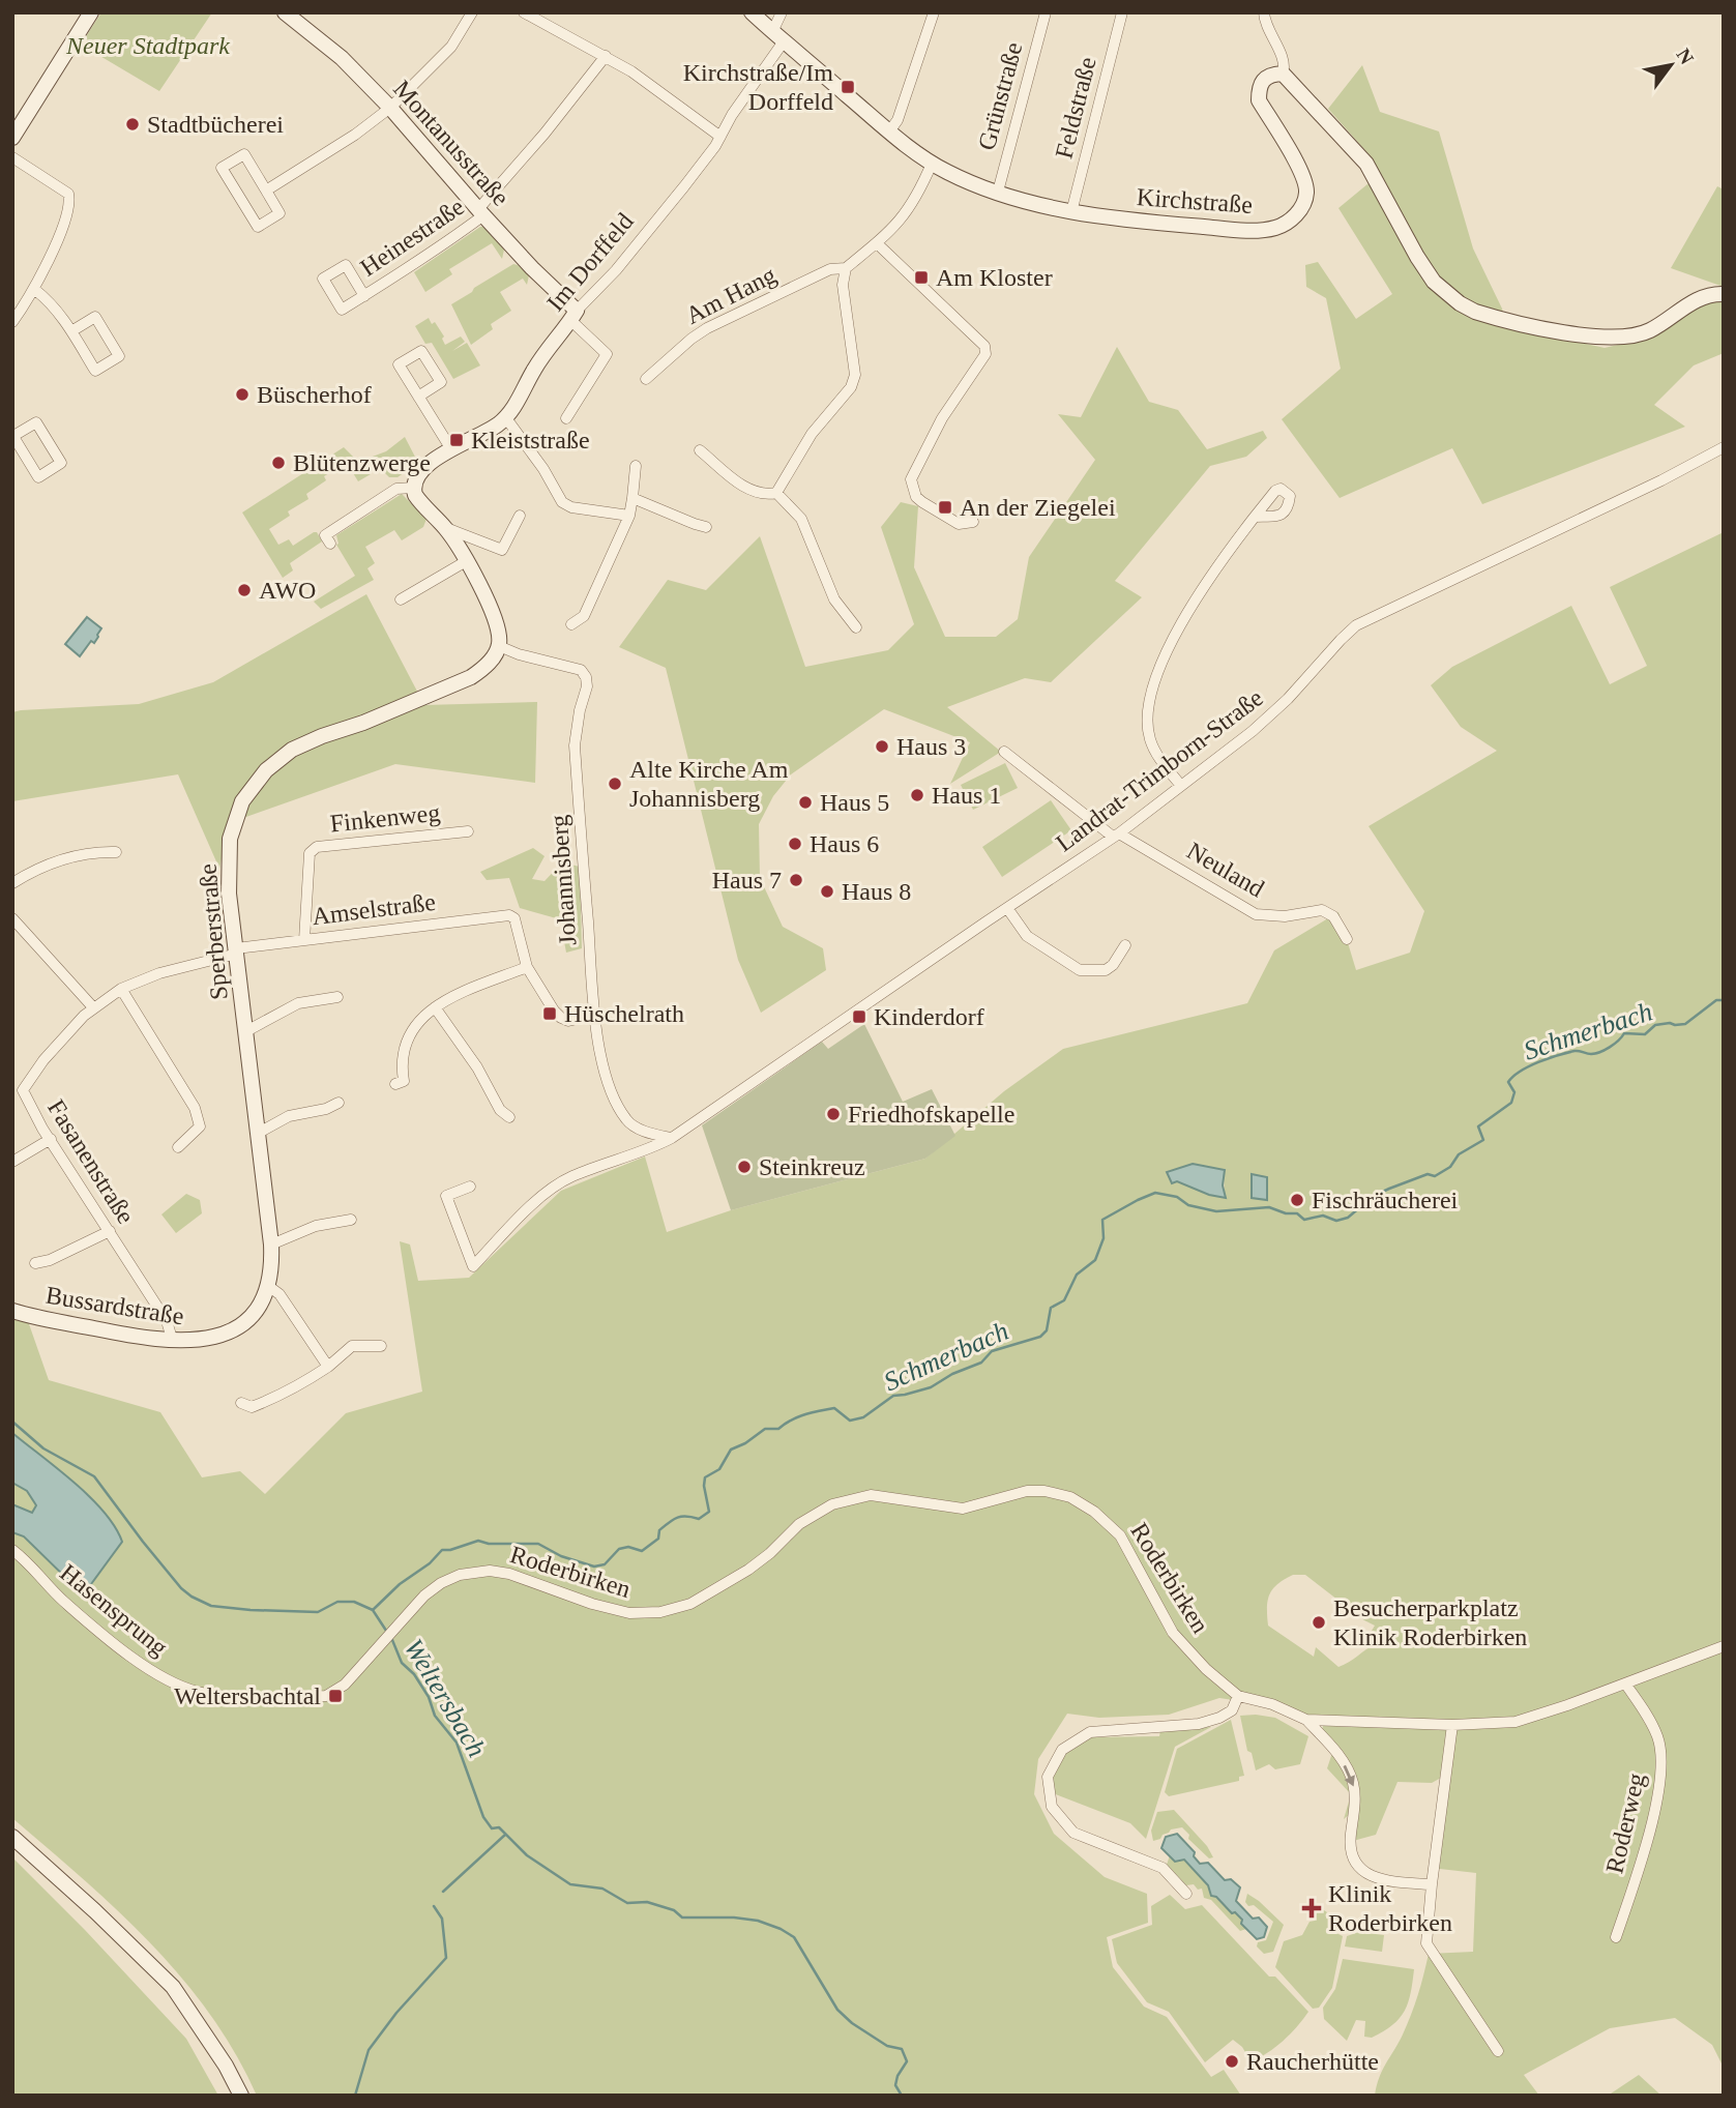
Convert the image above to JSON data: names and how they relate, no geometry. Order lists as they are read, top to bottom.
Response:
{
  "streets": {
    "street": [
      "Grünstraße",
      "Feldstraße",
      "Montanusstraße",
      "Kirchstraße",
      "Heinestraße",
      "Im Dorffeld",
      "Am Hang",
      "Landrat-Trimborn-Straße",
      "Finkenweg",
      "Neuland",
      "Johannisberg",
      "Amselstraße",
      "Sperberstraße",
      "Fasanenstraße",
      "Bussardstraße",
      "Roderbirken",
      "Hasensprung",
      "Roderweg"
    ]
  },
  "crossings": [
    ["Grünstraße", "Kirchstraße"],
    ["Feldstraße", "Kirchstraße"],
    ["Montanusstraße", "Heinestraße"],
    ["Montanusstraße", "Im Dorffeld"],
    ["Kirchstraße", "Im Dorffeld"],
    ["Landrat-Trimborn-Straße", "Neuland"],
    ["Landrat-Trimborn-Straße", "Johannisberg"],
    ["Finkenweg", "Amselstraße"],
    ["Johannisberg", "Sperberstraße"],
    ["Amselstraße", "Sperberstraße"],
    ["Amselstraße", "Fasanenstraße"],
    ["Sperberstraße", "Fasanenstraße"],
    ["Sperberstraße", "Bussardstraße"],
    ["Fasanenstraße", "Bussardstraße"],
    ["Roderbirken", "Hasensprung"]
  ],
  "water": ["Schmerbach", "Weltersbach"],
  "parks": ["Neuer Stadtpark"],
  "places": {
    "transit": [
      "Kirchstraße/Im Dorffeld",
      "Am Kloster",
      "Kleiststraße",
      "An der Ziegelei",
      "Hüschelrath",
      "Kinderdorf",
      "Weltersbachtal"
    ],
    "other": [
      "Stadtbücherei",
      "Büscherhof",
      "Blütenzwerge",
      "AWO",
      "Haus 3",
      "Alte Kirche Am Johannisberg",
      "Haus 1",
      "Haus 5",
      "Haus 6",
      "Haus 7",
      "Haus 8",
      "Friedhofskapelle",
      "Steinkreuz",
      "Fischräucherei",
      "Besucherparkplatz Klinik Roderbirken",
      "Raucherhütte"
    ],
    "health": ["Klinik Roderbirken"]
  },
  "north": "top right"
}
